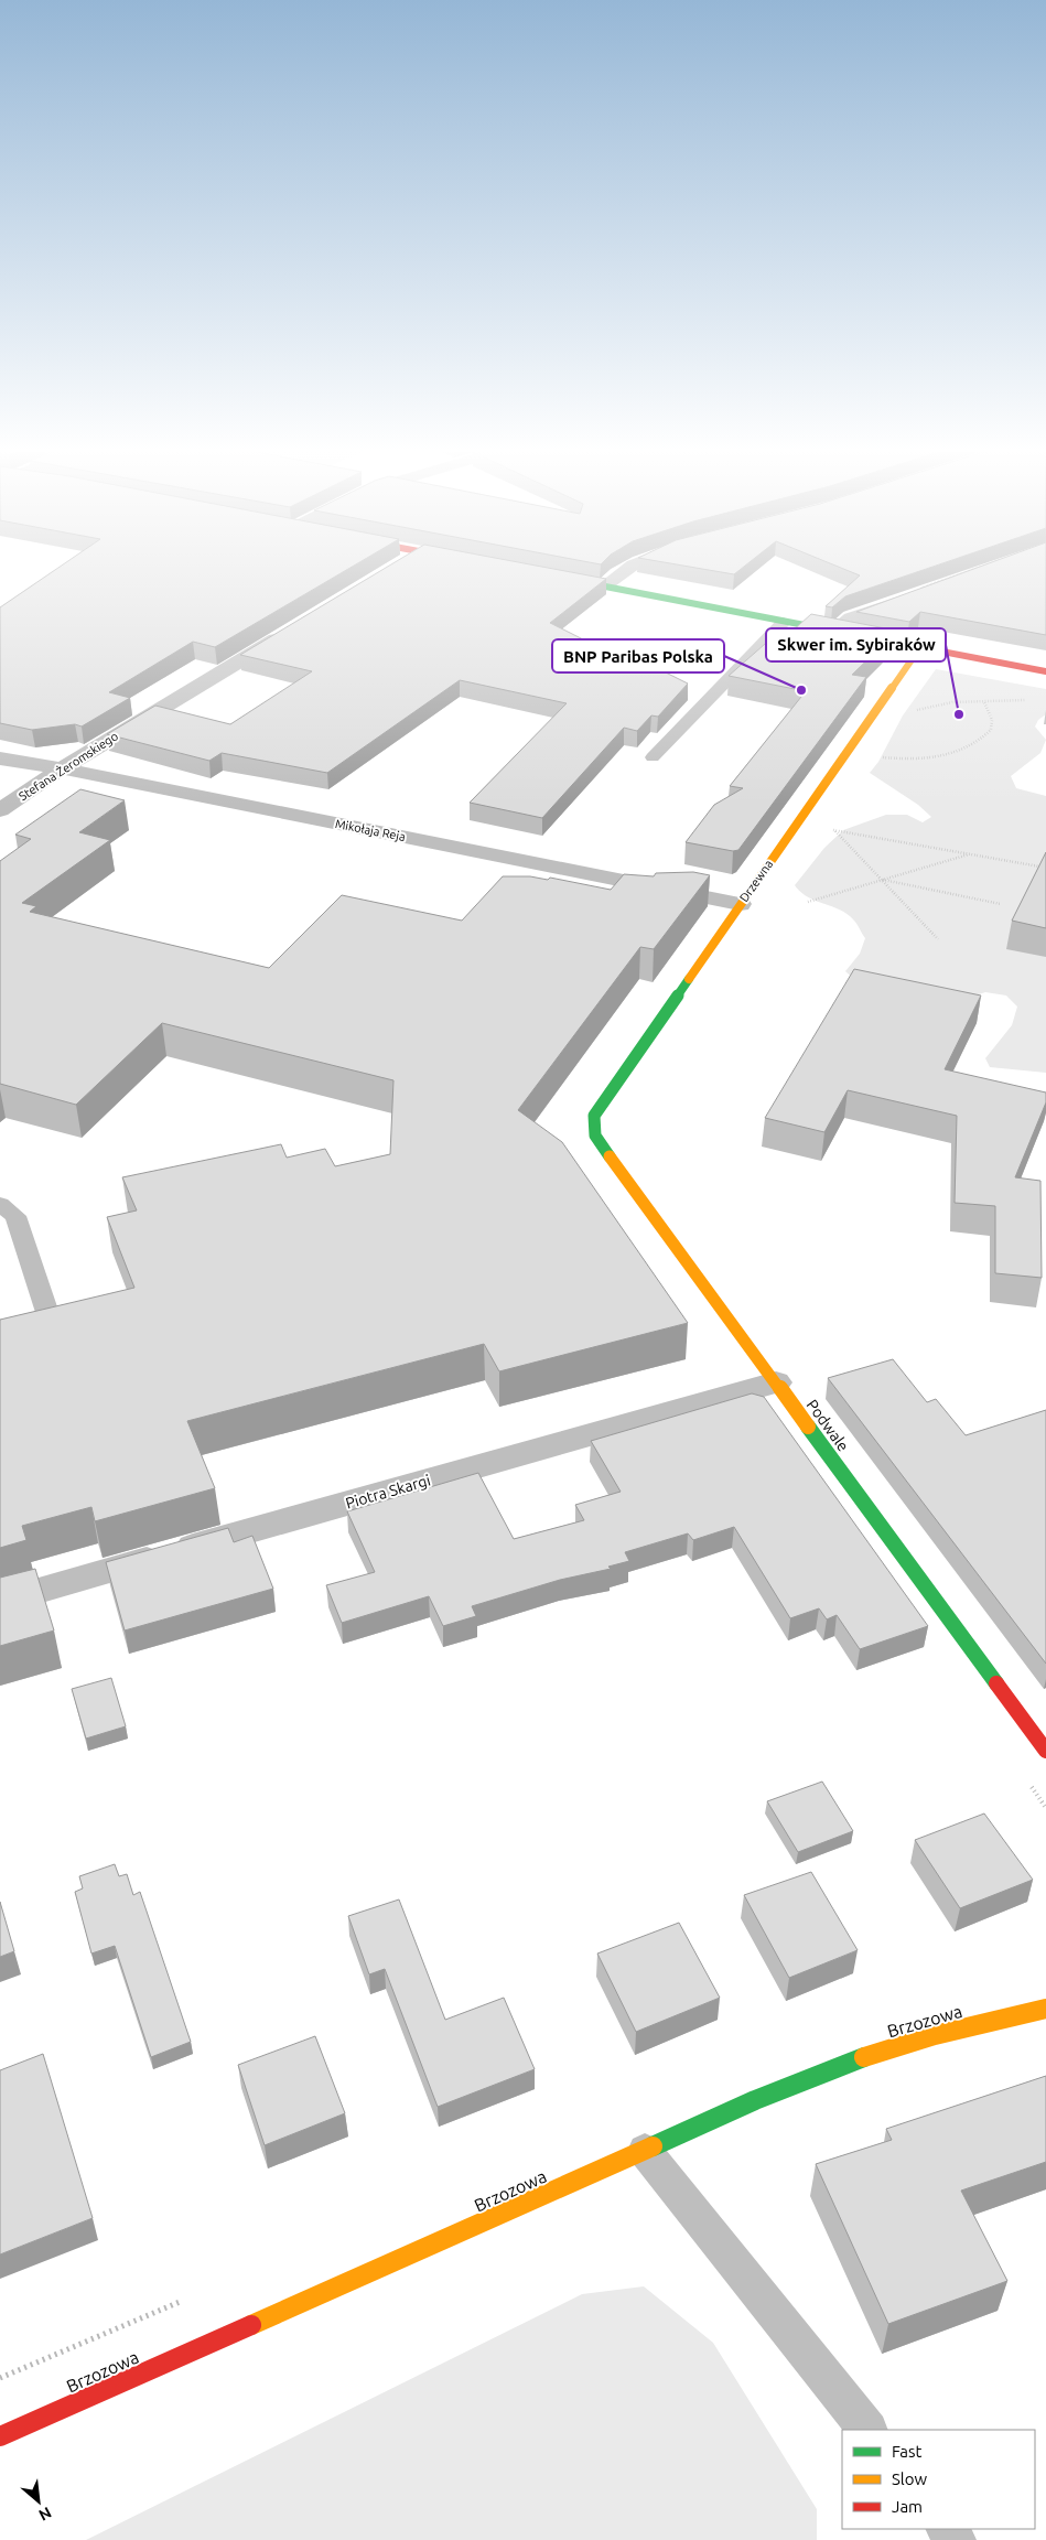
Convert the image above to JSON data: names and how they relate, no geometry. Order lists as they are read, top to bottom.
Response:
{
  "streets": {
    "street": [
      "Stefana Żeromskiego",
      "Mikołaja Reja",
      "Drzewna",
      "Podwale",
      "Piotra Skargi",
      "Brzozowa"
    ]
  },
  "crossings": [
    ["Stefana Żeromskiego", "Mikołaja Reja"],
    ["Mikołaja Reja", "Drzewna"],
    ["Drzewna", "Podwale"],
    ["Podwale", "Piotra Skargi"]
  ],
  "places": ["BNP Paribas Polska", "Skwer im. Sybiraków"],
  "legend": ["Fast", "Slow", "Jam"],
  "north": "bottom right"
}
